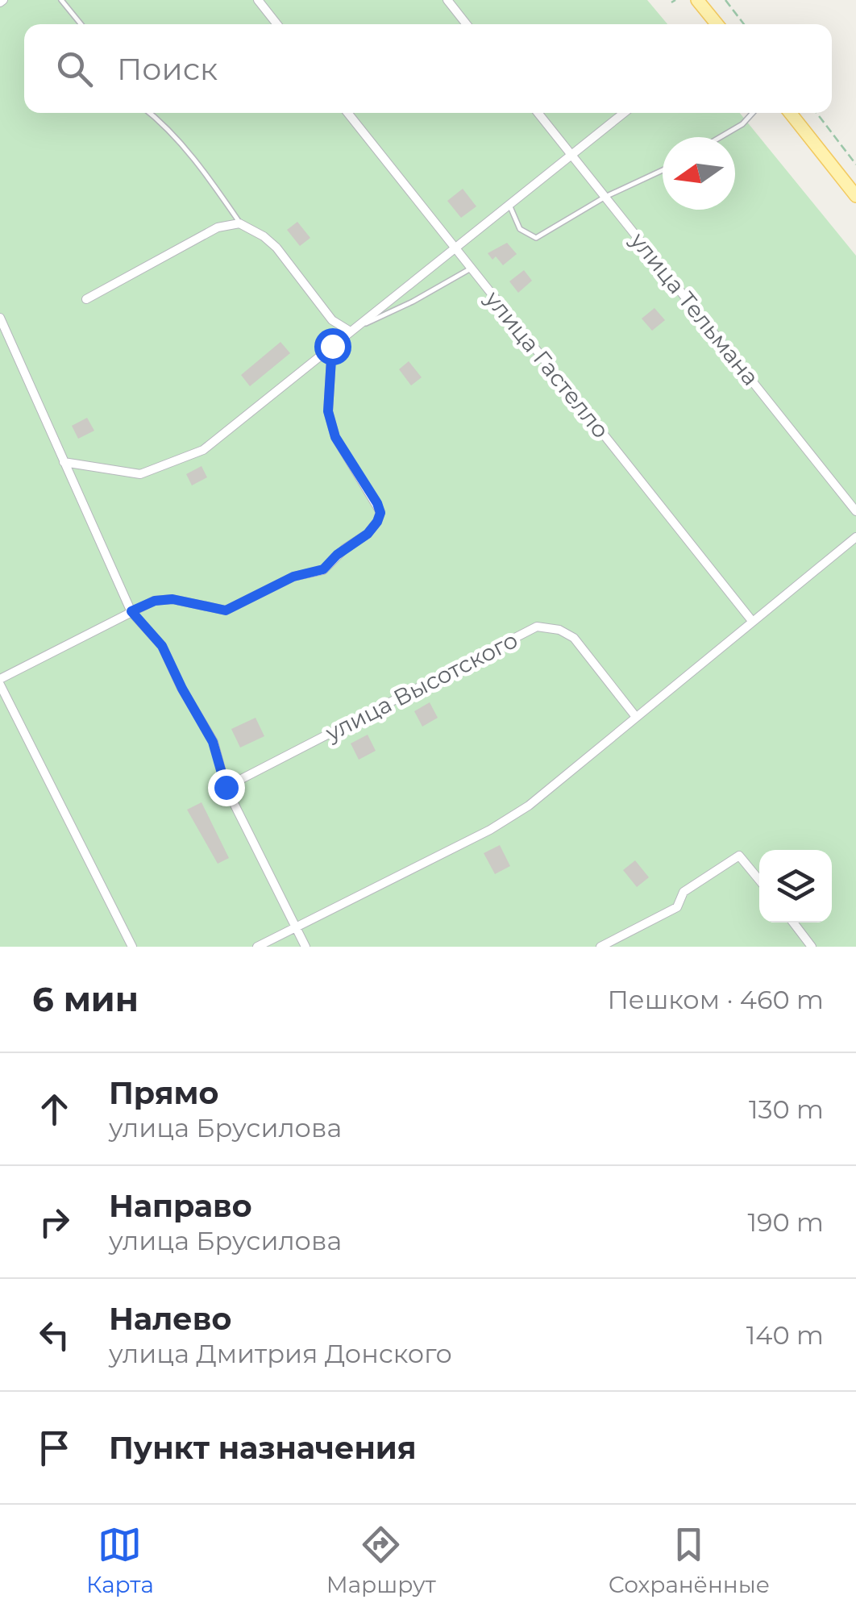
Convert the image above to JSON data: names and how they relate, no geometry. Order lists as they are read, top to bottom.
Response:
{
  "streets": {
    "street": ["улица Тельмана", "улица Гастелло", "улица Высотского"]
  },
  "north": "left",
  "page": {
    "search": "Поиск",
    "heading": ["6 мин", "Пешком · 460 m"],
    "list": [
      ["Прямо", "улица Брусилова", "130 m"],
      ["Направо", "улица Брусилова", "190 m"],
      ["Налево", "улица Дмитрия Донского", "140 m"],
      "Пункт назначения"
    ],
    "nav": ["Карта", "Маршрут", "Сохранённые"]
  }
}
